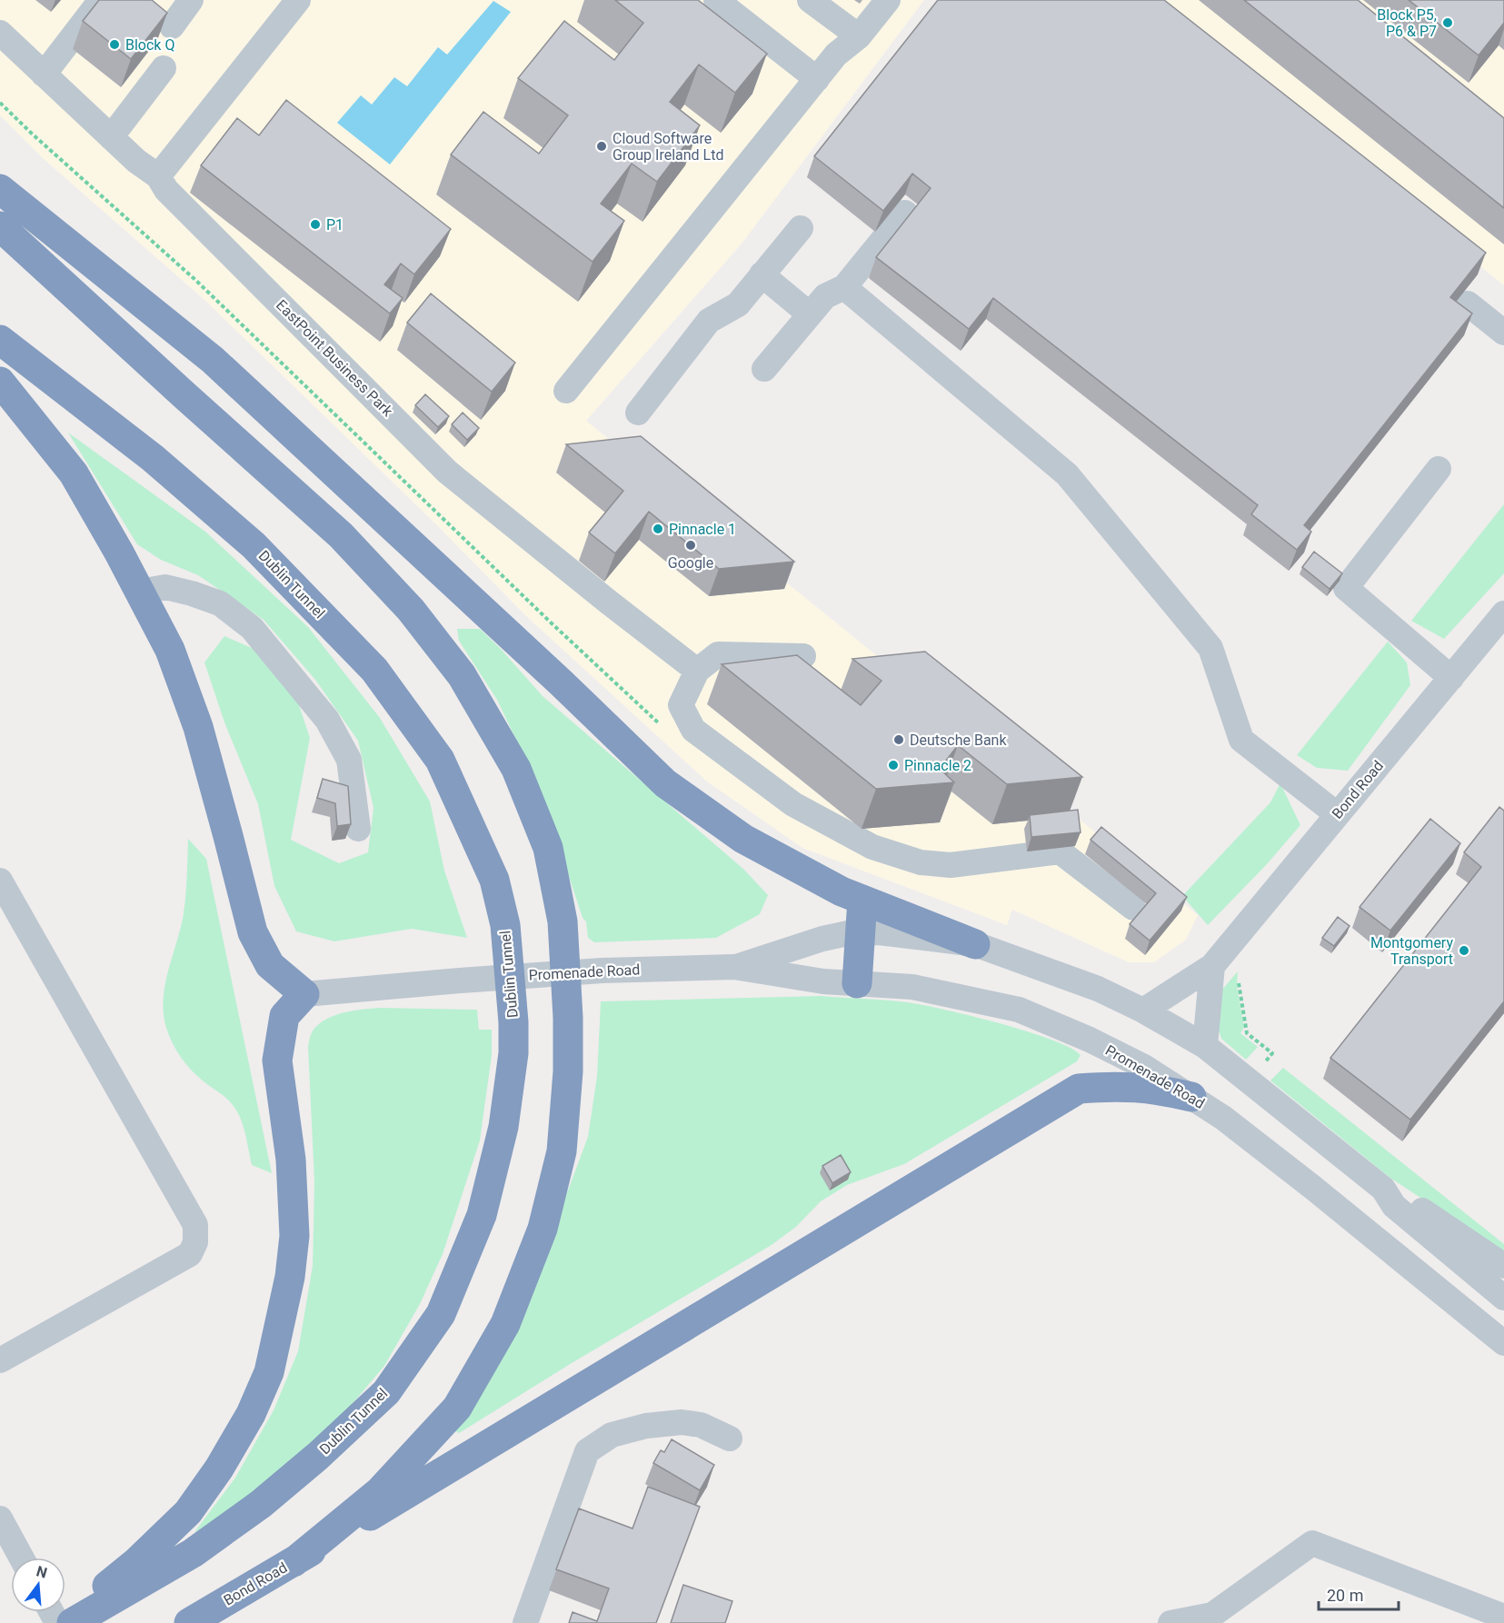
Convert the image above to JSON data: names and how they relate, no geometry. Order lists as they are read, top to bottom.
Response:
{
  "streets": {
    "highway": ["Dublin Tunnel", "Bond Road"],
    "street": ["EastPoint Business Park", "Promenade Road"]
  },
  "crossings": [
    ["Bond Road", "Promenade Road"]
  ],
  "places": [
    "Block P5, P6 & P7",
    "Block Q",
    "Cloud Software Group Ireland Ltd",
    "P1",
    "Pinnacle 1",
    "Google",
    "Deutsche Bank",
    "Pinnacle 2",
    "Montgomery Transport"
  ],
  "scale_bar": "20 m",
  "north": "top"
}
